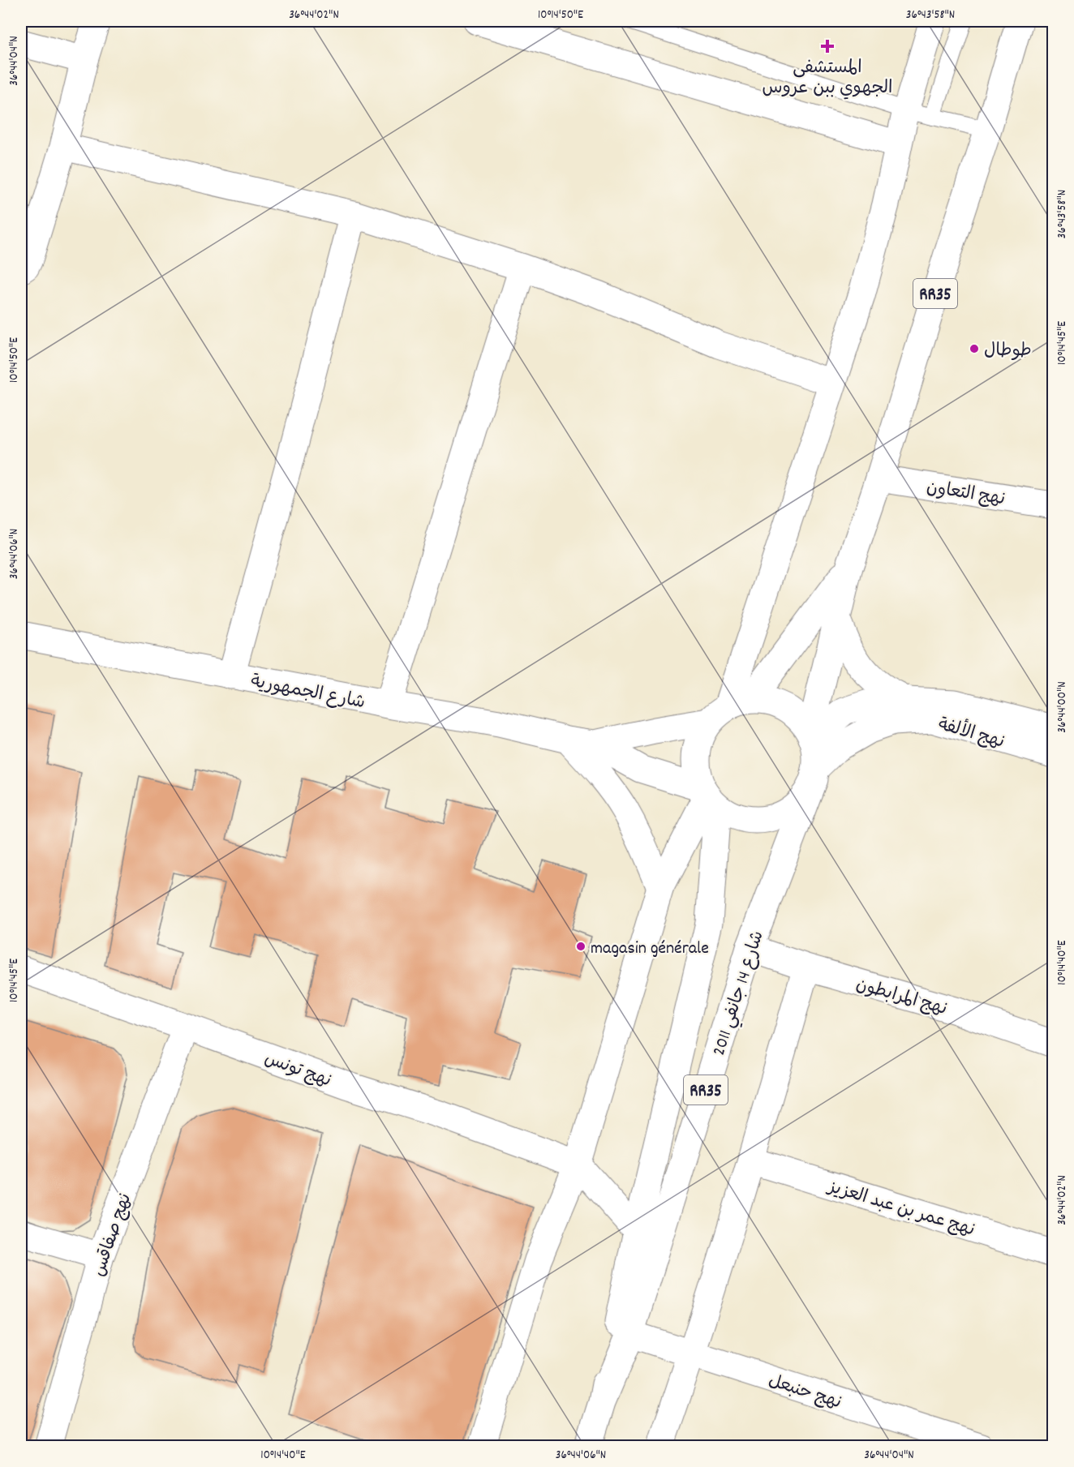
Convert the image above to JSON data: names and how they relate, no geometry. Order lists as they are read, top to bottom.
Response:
{
  "streets": {
    "street": [
      "RR35",
      "نهج التعاون",
      "شارع الجمهورية",
      "نهج الألفة",
      "شارع 14 جانفي 2011",
      "نهج المرابطون",
      "نهج تونس",
      "نهج عمر بن عبد العزيز",
      "نهج صفاقس",
      "نهج حنبعل"
    ]
  },
  "crossings": [
    ["RR35", "نهج التعاون"],
    ["RR35", "نهج الألفة"],
    ["RR35", "شارع 14 جانفي 2011"],
    ["نهج الألفة", "شارع 14 جانفي 2011"],
    ["شارع 14 جانفي 2011", "نهج المرابطون"],
    ["شارع 14 جانفي 2011", "نهج حنبعل"],
    ["نهج تونس", "نهج صفاقس"]
  ],
  "places": {
    "health": ["المستشفى الجهوي ببن عروس"],
    "other": ["طوطال", "magasin générale"]
  },
  "coordinates": [
    "36°44'02\"N",
    "10°14'50\"E",
    "36°43'58\"N",
    "36°44'04\"N",
    "10°14'45\"E",
    "36°44'06\"N",
    "36°44'00\"N",
    "10°14'40\"E"
  ]
}
